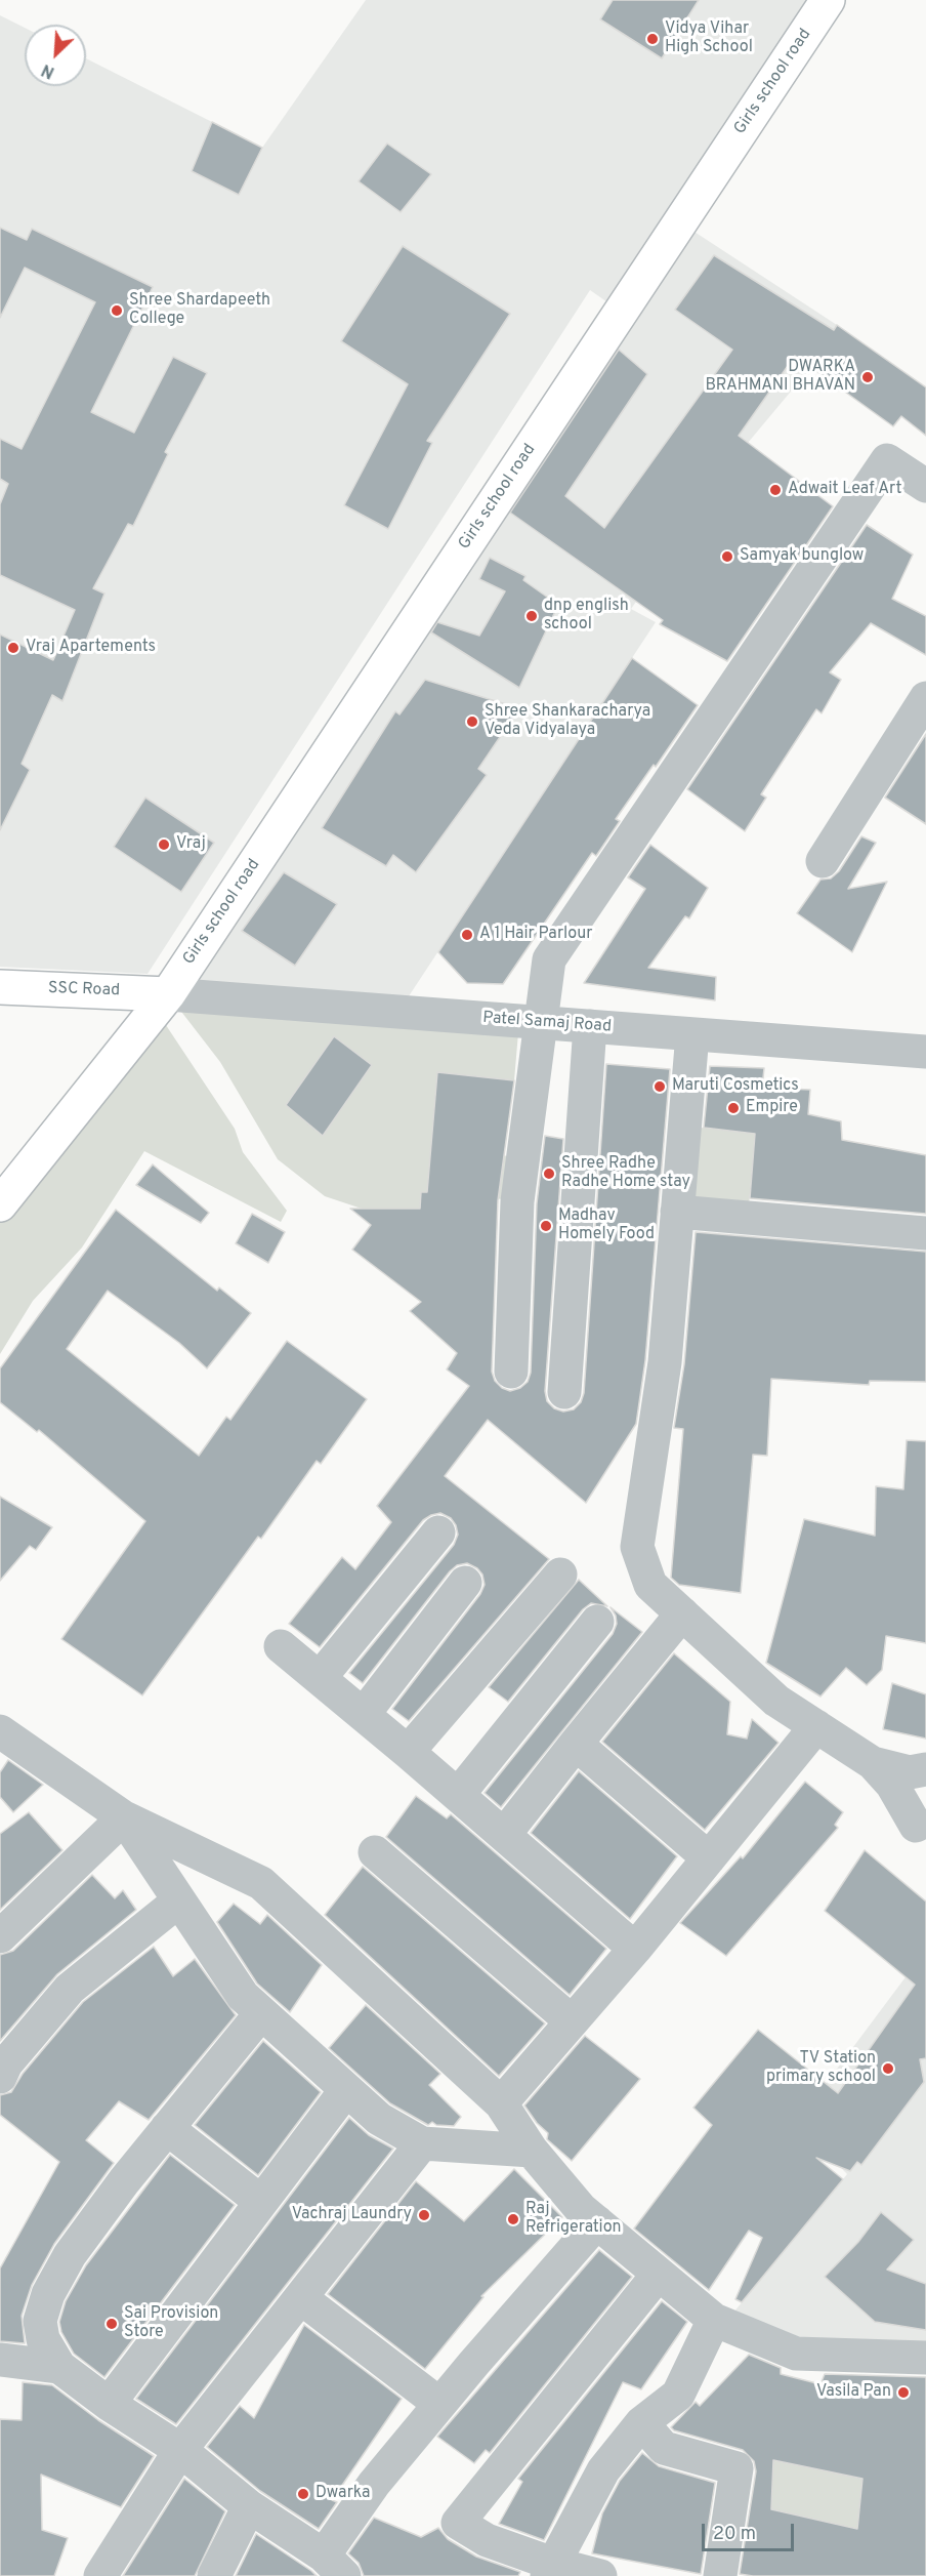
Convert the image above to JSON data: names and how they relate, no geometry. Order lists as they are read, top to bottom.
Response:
{
  "streets": {
    "main road": ["Girls school road", "SSC Road"],
    "street": ["Patel Samaj Road"]
  },
  "crossings": [
    ["Girls school road", "SSC Road"],
    ["Girls school road", "Patel Samaj Road"],
    ["SSC Road", "Patel Samaj Road"]
  ],
  "places": [
    "Vidya Vihar High School",
    "Shree Shardapeeth College",
    "DWARKA BRAHMANI BHAVAN",
    "Adwait Leaf Art",
    "Samyak bunglow",
    "dnp english school",
    "Vraj Apartements",
    "Shree Shankaracharya Veda Vidyalaya",
    "Vraj",
    "A 1 Hair Parlour",
    "Maruti Cosmetics",
    "Empire",
    "Shree Radhe Radhe Home stay",
    "Madhav Homely Food",
    "TV Station primary school",
    "Vachraj Laundry",
    "Raj Refrigeration",
    "Sai Provision Store",
    "Vasila Pan",
    "Dwarka"
  ],
  "scale_bar": "20 m",
  "north": "bottom left"
}
